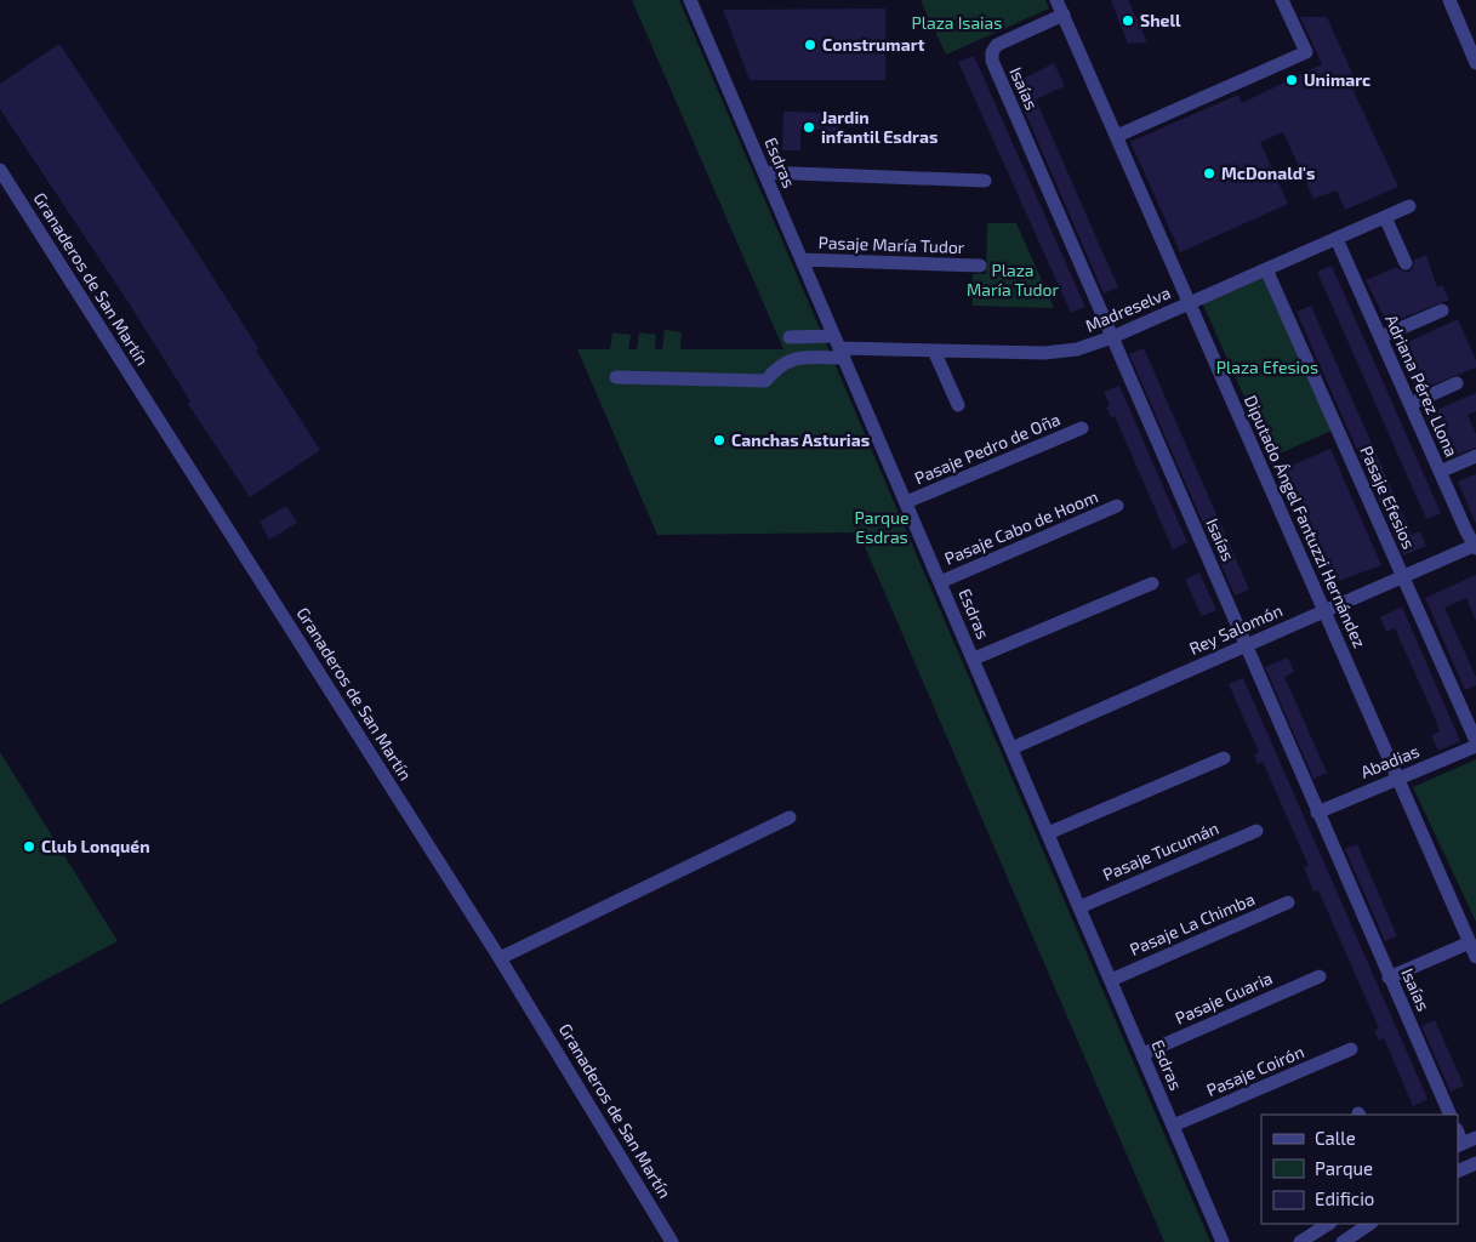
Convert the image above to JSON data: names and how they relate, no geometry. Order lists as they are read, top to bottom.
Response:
{
  "streets": {
    "street": [
      "Isaías",
      "Esdras",
      "Pasaje María Tudor",
      "Granaderos de San Martín",
      "Madreselva",
      "Adriana Pérez Llona",
      "Pasaje Pedro de Oña",
      "Pasaje Efesios",
      "Diputado Ángel Fantuzzi Hernández",
      "Pasaje Cabo de Hoom",
      "Rey Salomón",
      "Abadias",
      "Pasaje Tucumán",
      "Pasaje La Chimba",
      "Pasaje Guaria",
      "Pasaje Coirón"
    ]
  },
  "crossings": [
    ["Isaías", "Madreselva"],
    ["Isaías", "Diputado Ángel Fantuzzi Hernández"],
    ["Isaías", "Rey Salomón"],
    ["Isaías", "Abadias"],
    ["Esdras", "Pasaje María Tudor"],
    ["Esdras", "Madreselva"],
    ["Esdras", "Pasaje Pedro de Oña"],
    ["Esdras", "Pasaje Cabo de Hoom"],
    ["Esdras", "Rey Salomón"],
    ["Esdras", "Pasaje Tucumán"],
    ["Esdras", "Pasaje La Chimba"],
    ["Esdras", "Pasaje Guaria"],
    ["Esdras", "Pasaje Coirón"],
    ["Madreselva", "Adriana Pérez Llona"],
    ["Madreselva", "Pasaje Efesios"],
    ["Madreselva", "Diputado Ángel Fantuzzi Hernández"],
    ["Adriana Pérez Llona", "Rey Salomón"],
    ["Pasaje Efesios", "Rey Salomón"],
    ["Diputado Ángel Fantuzzi Hernández", "Rey Salomón"],
    ["Diputado Ángel Fantuzzi Hernández", "Abadias"]
  ],
  "parks": [
    "Plaza Isaias",
    "Plaza María Tudor",
    "Plaza Efesios",
    "Parque Esdras"
  ],
  "places": [
    "Shell",
    "Construmart",
    "Unimarc",
    "Jardin infantil Esdras",
    "McDonald's",
    "Canchas Asturias",
    "Club Lonquén"
  ],
  "legend": ["Calle", "Parque", "Edificio"]
}
